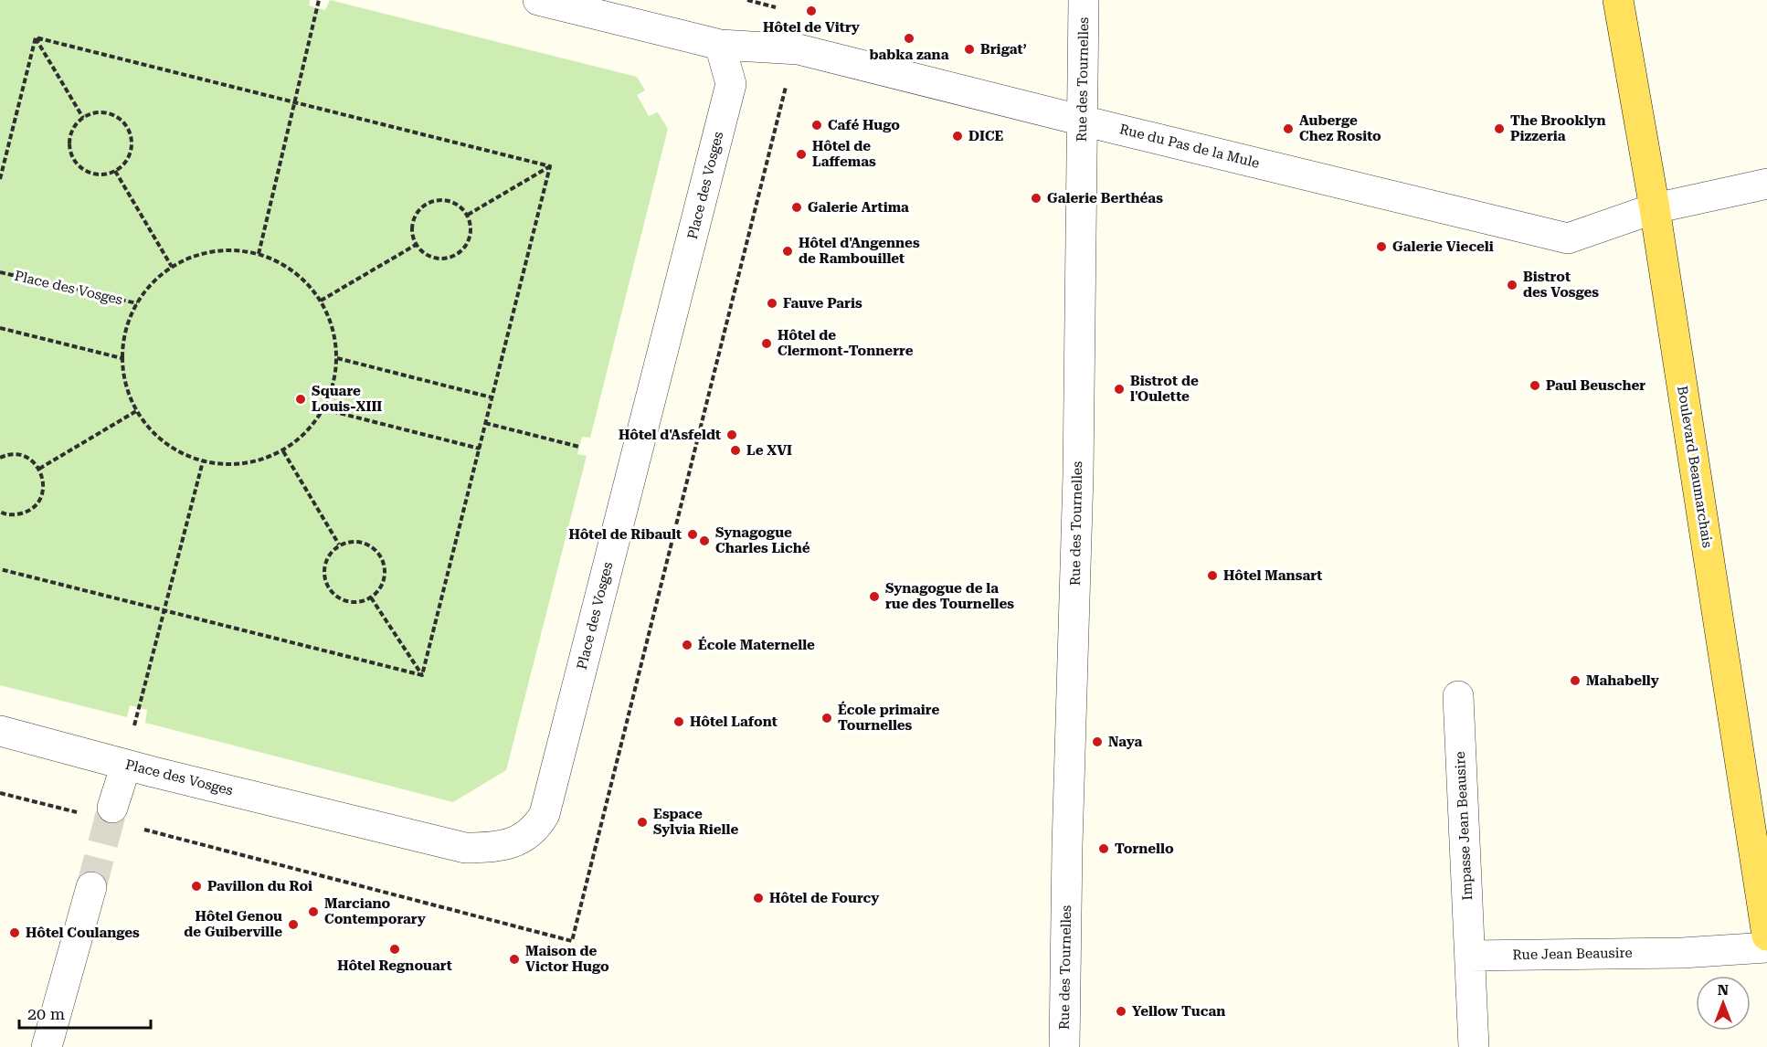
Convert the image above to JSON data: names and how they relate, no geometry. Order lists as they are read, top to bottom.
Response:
{
  "streets": {
    "main road": ["Boulevard Beaumarchais"],
    "street": [
      "Rue des Tournelles",
      "Rue du Pas de la Mule",
      "Place des Vosges",
      "Impasse Jean Beausire",
      "Rue Jean Beausire"
    ]
  },
  "crossings": [
    ["Rue des Tournelles", "Rue du Pas de la Mule"],
    ["Rue du Pas de la Mule", "Place des Vosges"],
    ["Rue du Pas de la Mule", "Boulevard Beaumarchais"],
    ["Impasse Jean Beausire", "Rue Jean Beausire"]
  ],
  "places": [
    "Hôtel de Vitry",
    "babka zana",
    "Brigat’",
    "Café Hugo",
    "Auberge Chez Rosito",
    "The Brooklyn Pizzeria",
    "DICE",
    "Hôtel de Laffemas",
    "Galerie Berthéas",
    "Galerie Artima",
    "Galerie Vieceli",
    "Hôtel d'Angennes de Rambouillet",
    "Bistrot des Vosges",
    "Fauve Paris",
    "Hôtel de Clermont-Tonnerre",
    "Paul Beuscher",
    "Bistrot de l'Oulette",
    "Square Louis-XIII",
    "Hôtel d'Asfeldt",
    "Le XVI",
    "Hôtel de Ribault",
    "Synagogue Charles Liché",
    "Hôtel Mansart",
    "Synagogue de la rue des Tournelles",
    "École Maternelle",
    "Mahabelly",
    "École primaire Tournelles",
    "Hôtel Lafont",
    "Naya",
    "Espace Sylvia Rielle",
    "Tornello",
    "Pavillon du Roi",
    "Hôtel de Fourcy",
    "Marciano Contemporary",
    "Hôtel Genou de Guiberville",
    "Hôtel Coulanges",
    "Hôtel Regnouart",
    "Maison de Victor Hugo",
    "Yellow Tucan"
  ],
  "scale_bar": "20 m",
  "north": "top"
}
